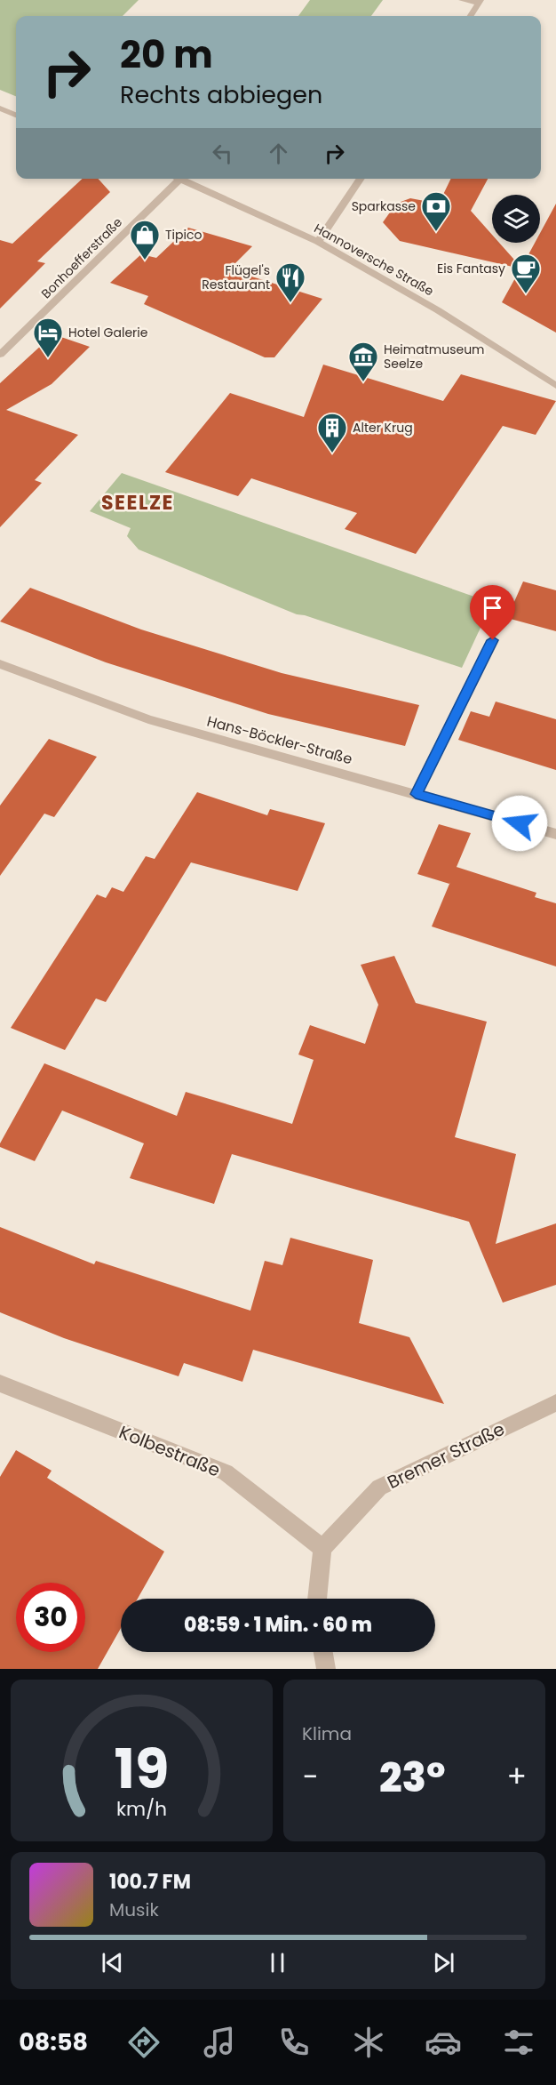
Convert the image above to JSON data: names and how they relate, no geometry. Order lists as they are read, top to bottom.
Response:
{
  "streets": {
    "street": [
      "Bonhoefferstraße",
      "Hannoversche Straße",
      "Hans-Böckler-Straße",
      "Kolbestraße",
      "Bremer Straße"
    ]
  },
  "crossings": [
    ["Bonhoefferstraße", "Hannoversche Straße"],
    ["Kolbestraße", "Bremer Straße"]
  ],
  "districts": ["SEELZE"],
  "places": {
    "bank": ["Sparkasse"],
    "shop": ["Tipico"],
    "cafe": ["Eis Fantasy"],
    "restaurant": ["Flügel's Restaurant"],
    "hotel": ["Hotel Galerie"],
    "museum": ["Heimatmuseum Seelze"],
    "building": ["Alter Krug"]
  },
  "page": {
    "turn": ["20 m", "Rechts abbiegen"],
    "limit": "30",
    "trip": "08:59 · 1 Min. · 60 m",
    "tile": "Klima",
    "heat": ["−", "23°", "+"],
    "song": ["100.7 FM", "Musik"],
    "tabs": "08:58",
    "gauge": ["19", "km/h"]
  }
}
